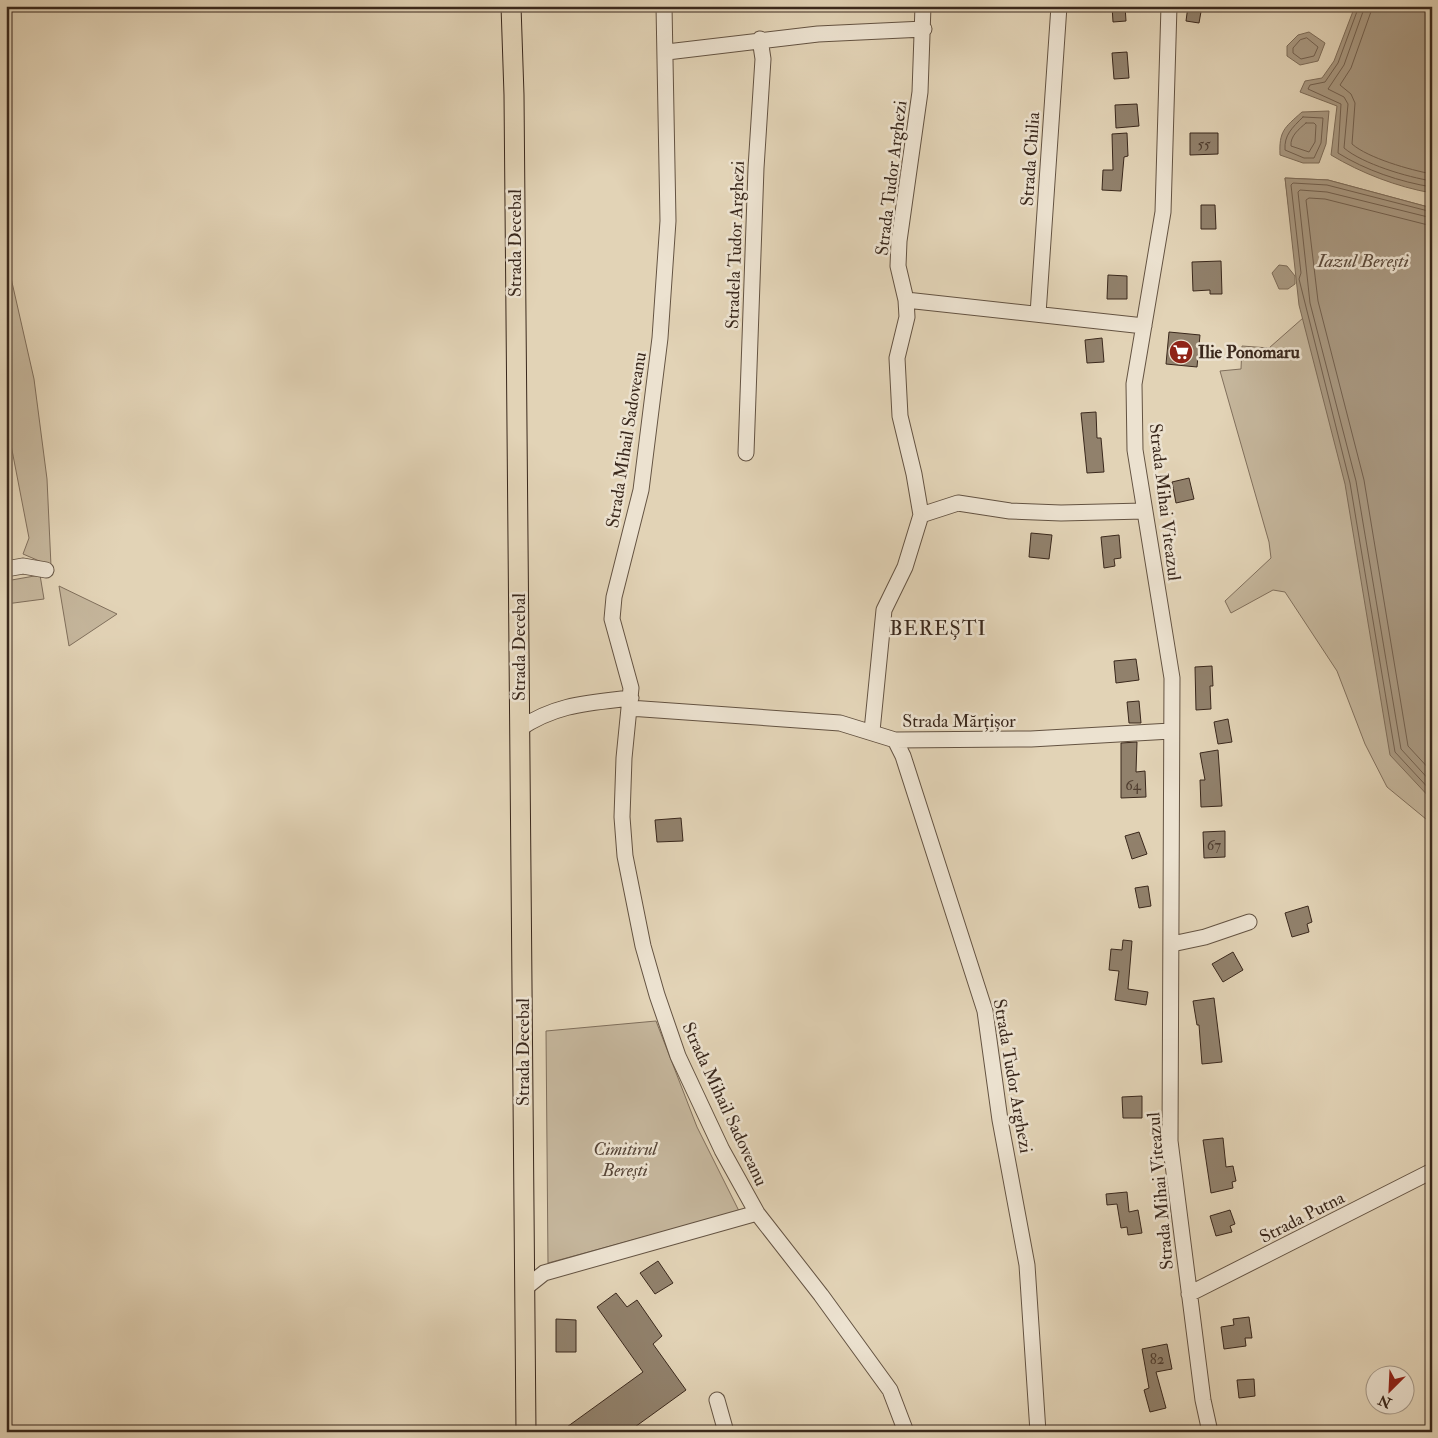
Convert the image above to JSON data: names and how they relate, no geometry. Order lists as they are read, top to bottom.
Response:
{
  "streets": {
    "main road": ["Strada Decebal"],
    "street": [
      "Strada Chilia",
      "Strada Tudor Arghezi",
      "Stradela Tudor Arghezi",
      "Strada Mihail Sadoveanu",
      "Strada Mihai Viteazul",
      "Strada Mărțișor",
      "Strada Putna"
    ]
  },
  "crossings": [
    ["Strada Tudor Arghezi", "Strada Mărțișor"],
    ["Strada Decebal", "Strada Mărțișor"],
    ["Strada Mihail Sadoveanu", "Strada Mărțișor"],
    ["Strada Mihai Viteazul", "Strada Mărțișor"],
    ["Strada Mihai Viteazul", "Strada Putna"]
  ],
  "districts": ["BEREȘTI"],
  "water": ["Iazul Berești"],
  "parks": ["Cimitirul Berești"],
  "places": {
    "supermarket": ["Ilie Ponomaru"]
  },
  "house_numbers": [
    "55",
    "64",
    "67",
    "82"
  ],
  "north": "bottom left"
}
